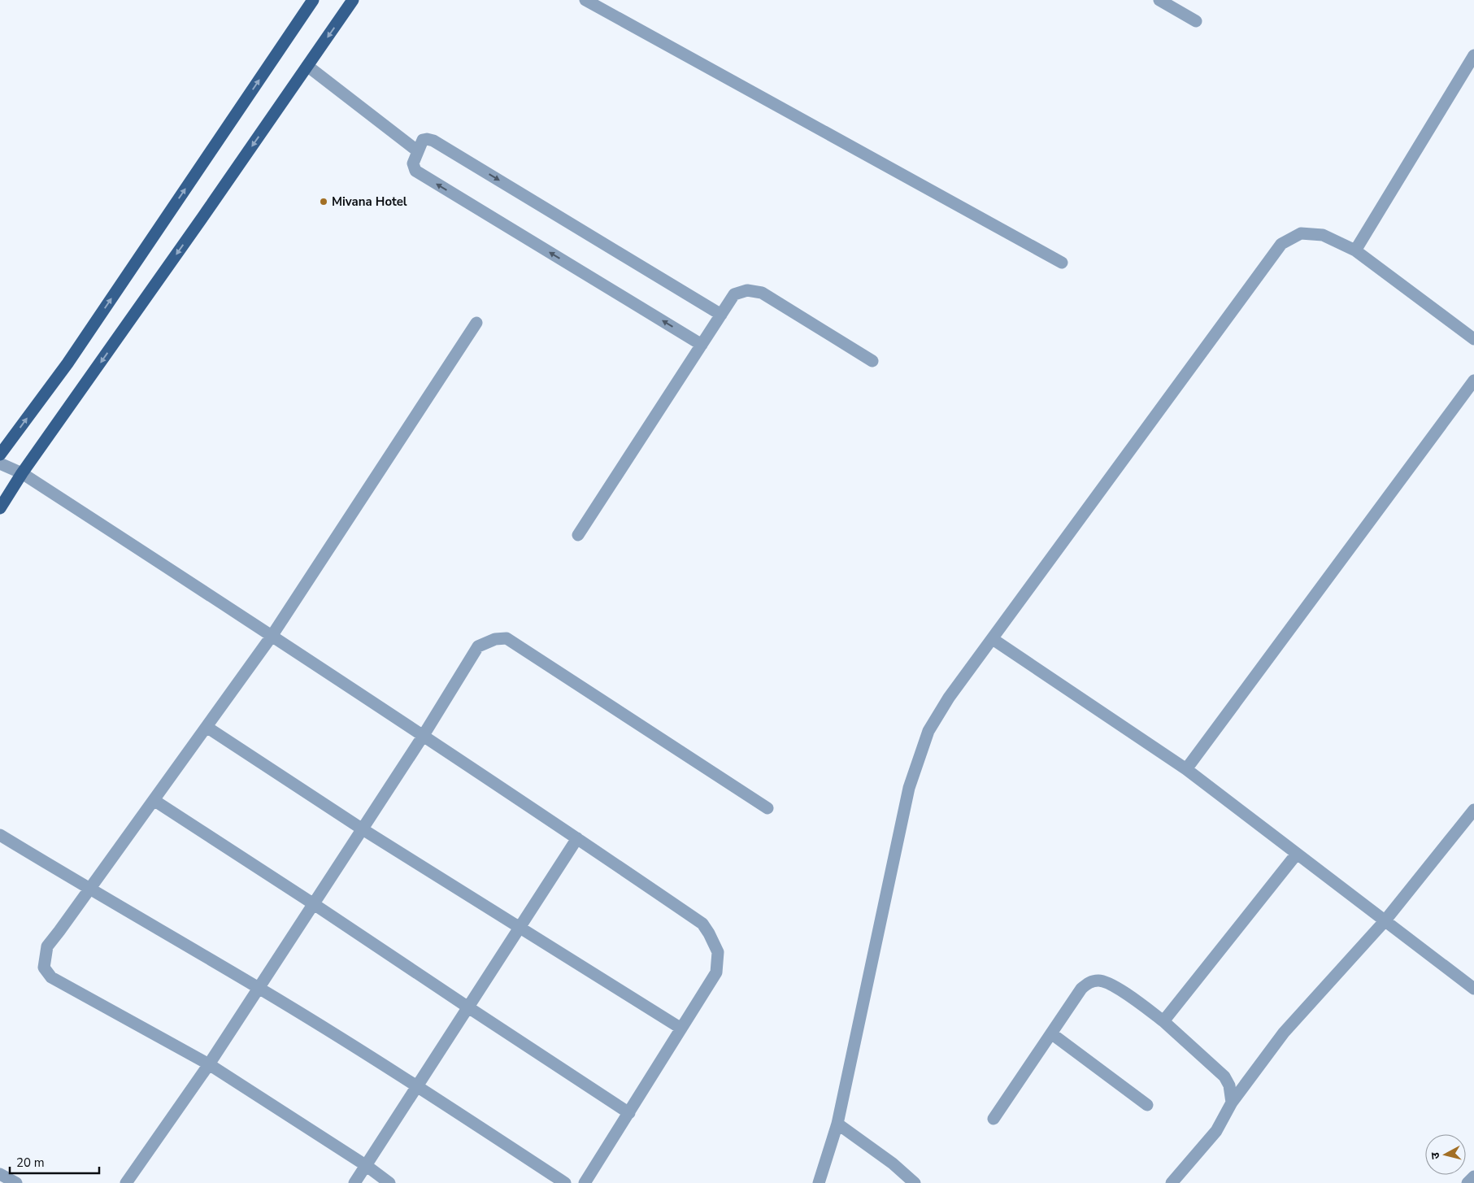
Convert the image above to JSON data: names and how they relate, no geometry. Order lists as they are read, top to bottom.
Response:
{
  "places": ["Mivana Hotel"],
  "scale_bar": "20 m",
  "north": "left"
}
